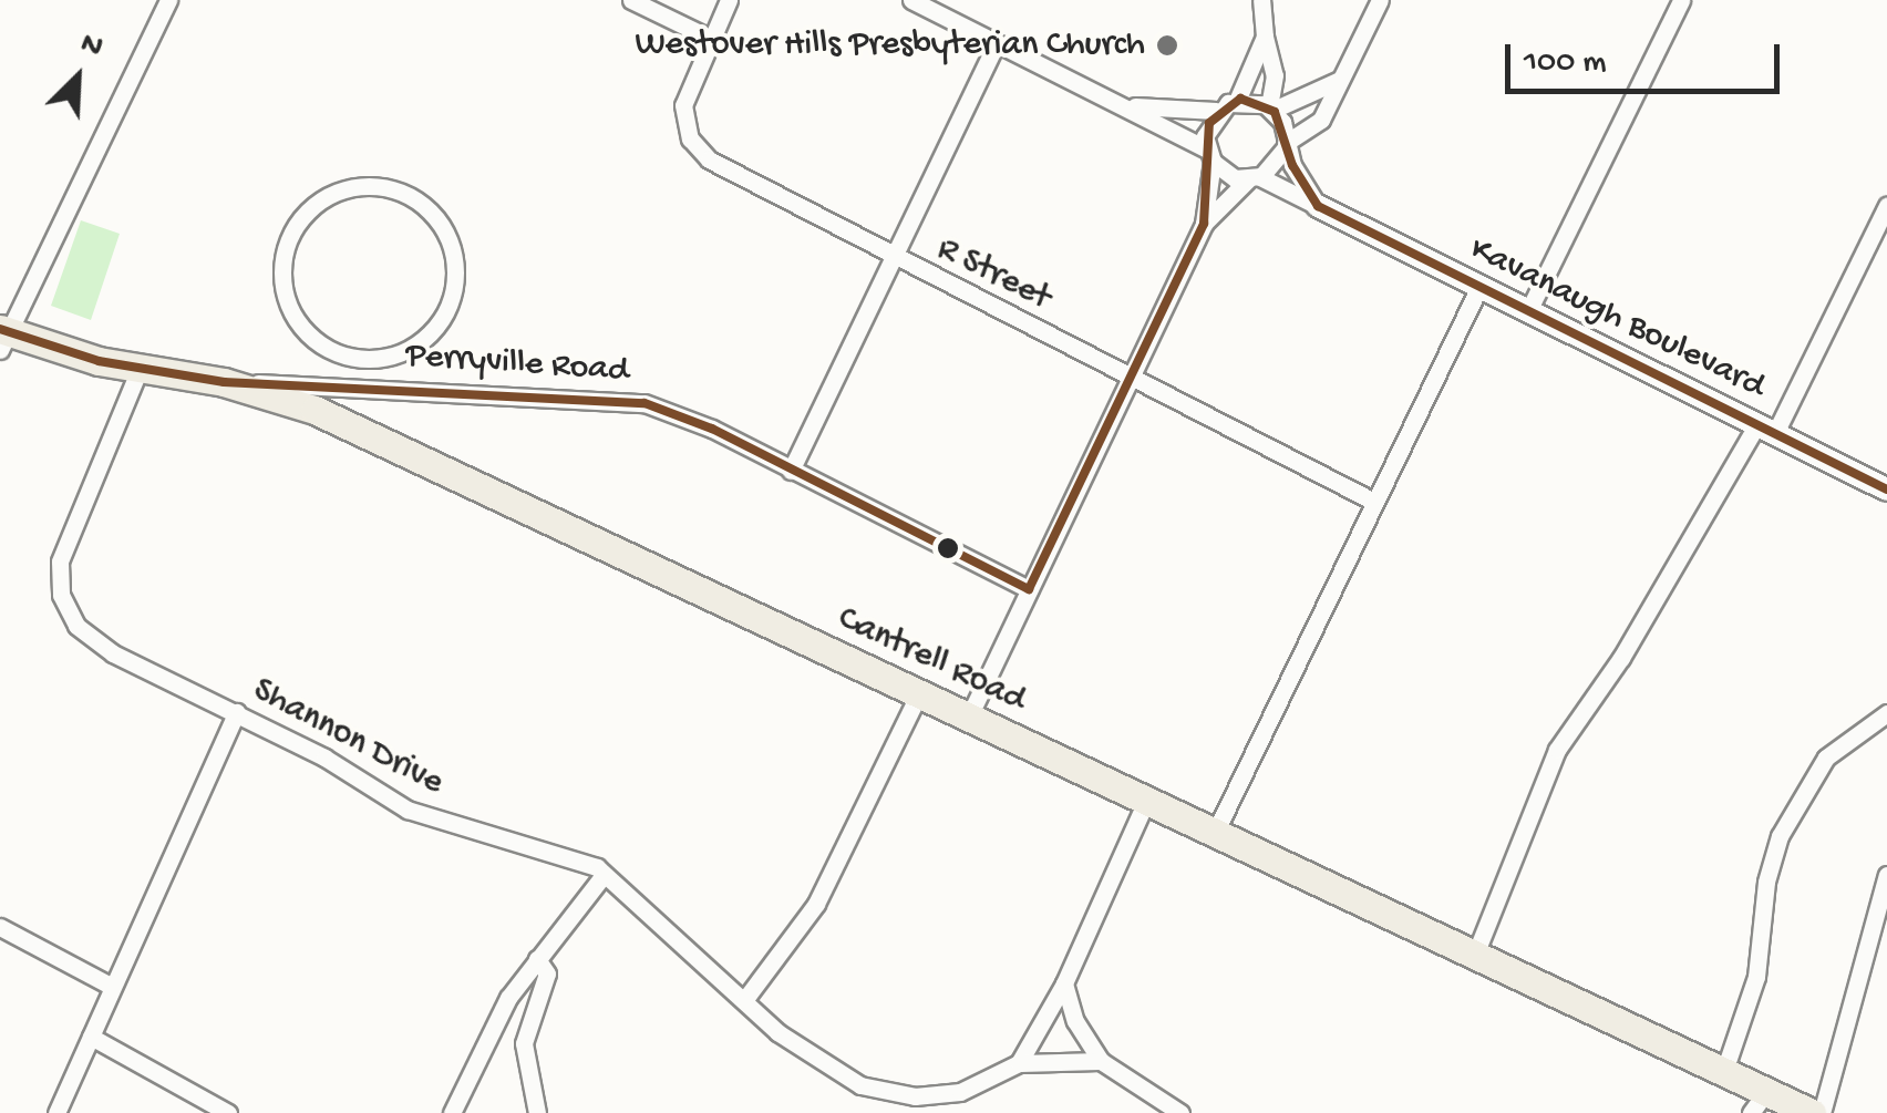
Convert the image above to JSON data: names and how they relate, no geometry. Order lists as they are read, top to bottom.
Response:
{
  "streets": {
    "main road": ["Cantrell Road"],
    "street": [
      "R Street",
      "Kavanaugh Boulevard",
      "Perryville Road",
      "Shannon Drive"
    ]
  },
  "crossings": [
    ["Perryville Road", "Cantrell Road"],
    ["Cantrell Road", "Shannon Drive"]
  ],
  "places": ["Westover Hills Presbyterian Church"],
  "scale_bar": "100 m",
  "north": "top right"
}
